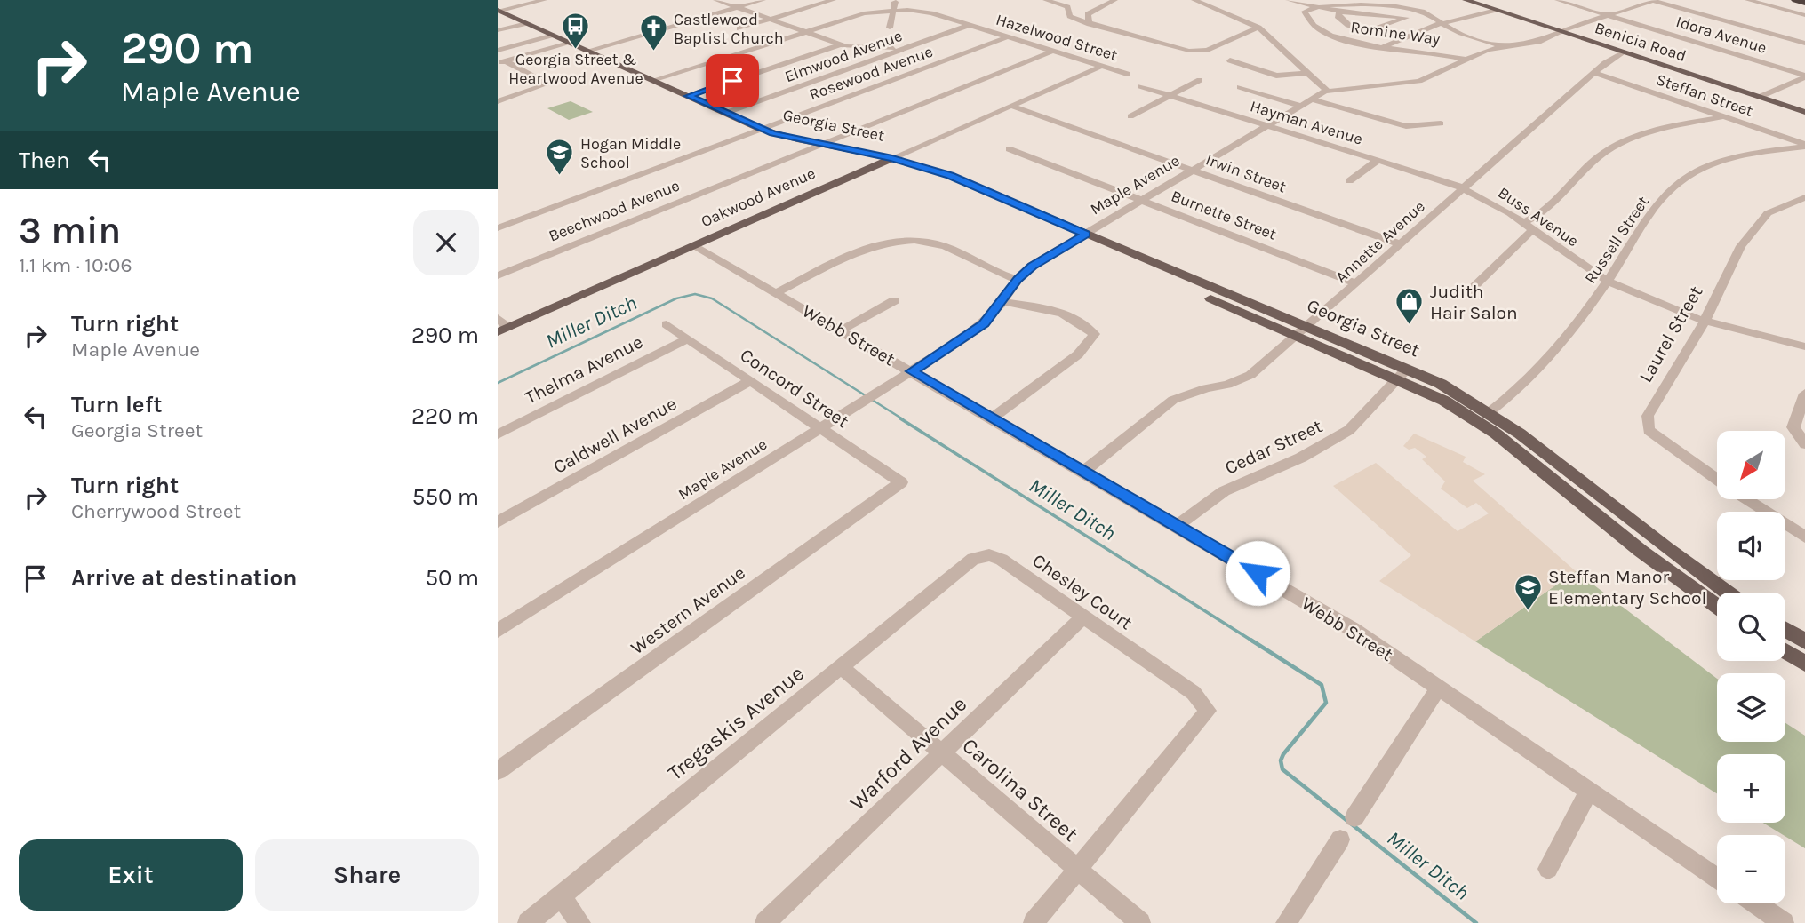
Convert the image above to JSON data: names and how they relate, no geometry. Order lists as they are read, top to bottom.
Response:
{
  "streets": {
    "main road": ["Benicia Road", "Georgia Street", "Oakwood Avenue"],
    "street": [
      "Romine Way",
      "Idora Avenue",
      "Hazelwood Street",
      "Elmwood Avenue",
      "Rosewood Avenue",
      "Steffan Street",
      "Hayman Avenue",
      "Irwin Street",
      "Maple Avenue",
      "Beechwood Avenue",
      "Burnette Street",
      "Buss Avenue",
      "Russell Street",
      "Annette Avenue",
      "Laurel Street",
      "Webb Street",
      "Thelma Avenue",
      "Concord Street",
      "Caldwell Avenue",
      "Cedar Street",
      "Chesley Court",
      "Western Avenue",
      "Tregaskis Avenue",
      "Warford Avenue",
      "Carolina Street"
    ]
  },
  "crossings": [
    ["Romine Way", "Maple Avenue"],
    ["Idora Avenue", "Maple Avenue"],
    ["Hazelwood Street", "Elmwood Avenue"],
    ["Hazelwood Street", "Rosewood Avenue"],
    ["Hazelwood Street", "Georgia Street"],
    ["Hazelwood Street", "Oakwood Avenue"],
    ["Hazelwood Street", "Beechwood Avenue"],
    ["Benicia Road", "Maple Avenue"],
    ["Benicia Road", "Annette Avenue"],
    ["Elmwood Avenue", "Georgia Street"],
    ["Rosewood Avenue", "Georgia Street"],
    ["Steffan Street", "Russell Street"],
    ["Steffan Street", "Annette Avenue"],
    ["Hayman Avenue", "Maple Avenue"],
    ["Hayman Avenue", "Buss Avenue"],
    ["Hayman Avenue", "Annette Avenue"],
    ["Georgia Street", "Maple Avenue"],
    ["Georgia Street", "Oakwood Avenue"],
    ["Georgia Street", "Beechwood Avenue"],
    ["Georgia Street", "Russell Street"],
    ["Georgia Street", "Annette Avenue"],
    ["Georgia Street", "Cedar Street"],
    ["Irwin Street", "Maple Avenue"],
    ["Irwin Street", "Oakwood Avenue"],
    ["Irwin Street", "Annette Avenue"],
    ["Maple Avenue", "Burnette Street"],
    ["Maple Avenue", "Webb Street"],
    ["Maple Avenue", "Concord Street"],
    ["Oakwood Avenue", "Webb Street"],
    ["Burnette Street", "Annette Avenue"],
    ["Buss Avenue", "Russell Street"],
    ["Buss Avenue", "Annette Avenue"],
    ["Buss Avenue", "Laurel Street"],
    ["Annette Avenue", "Webb Street"],
    ["Webb Street", "Cedar Street"],
    ["Thelma Avenue", "Concord Street"],
    ["Concord Street", "Caldwell Avenue"],
    ["Concord Street", "Western Avenue"],
    ["Chesley Court", "Tregaskis Avenue"],
    ["Chesley Court", "Warford Avenue"],
    ["Chesley Court", "Carolina Street"],
    ["Tregaskis Avenue", "Carolina Street"],
    ["Warford Avenue", "Carolina Street"]
  ],
  "water": ["Miller Ditch"],
  "places": {
    "bus stop": ["Georgia Street & Heartwood Avenue"],
    "church": ["Castlewood Baptist Church"],
    "school or university": ["Hogan Middle School", "Steffan Manor Elementary School"],
    "shop": ["Judith Hair Salon"]
  },
  "north": "bottom left",
  "page": {
    "turn": ["290 m", "Maple Avenue"],
    "then": "Then",
    "heading": ["3 min", "1.1 km · 10:06"],
    "list": [
      {
        "name": "Turn right",
        "note": "Maple Avenue",
        "value": "290 m"
      },
      {
        "name": "Turn left",
        "note": "Georgia Street",
        "value": "220 m"
      },
      {
        "name": "Turn right",
        "note": "Cherrywood Street",
        "value": "550 m"
      },
      {
        "name": "Arrive at destination",
        "value": "50 m"
      }
    ],
    "map_buttons": ["+", "−"],
    "buttons": ["Exit", "Share"]
  }
}
